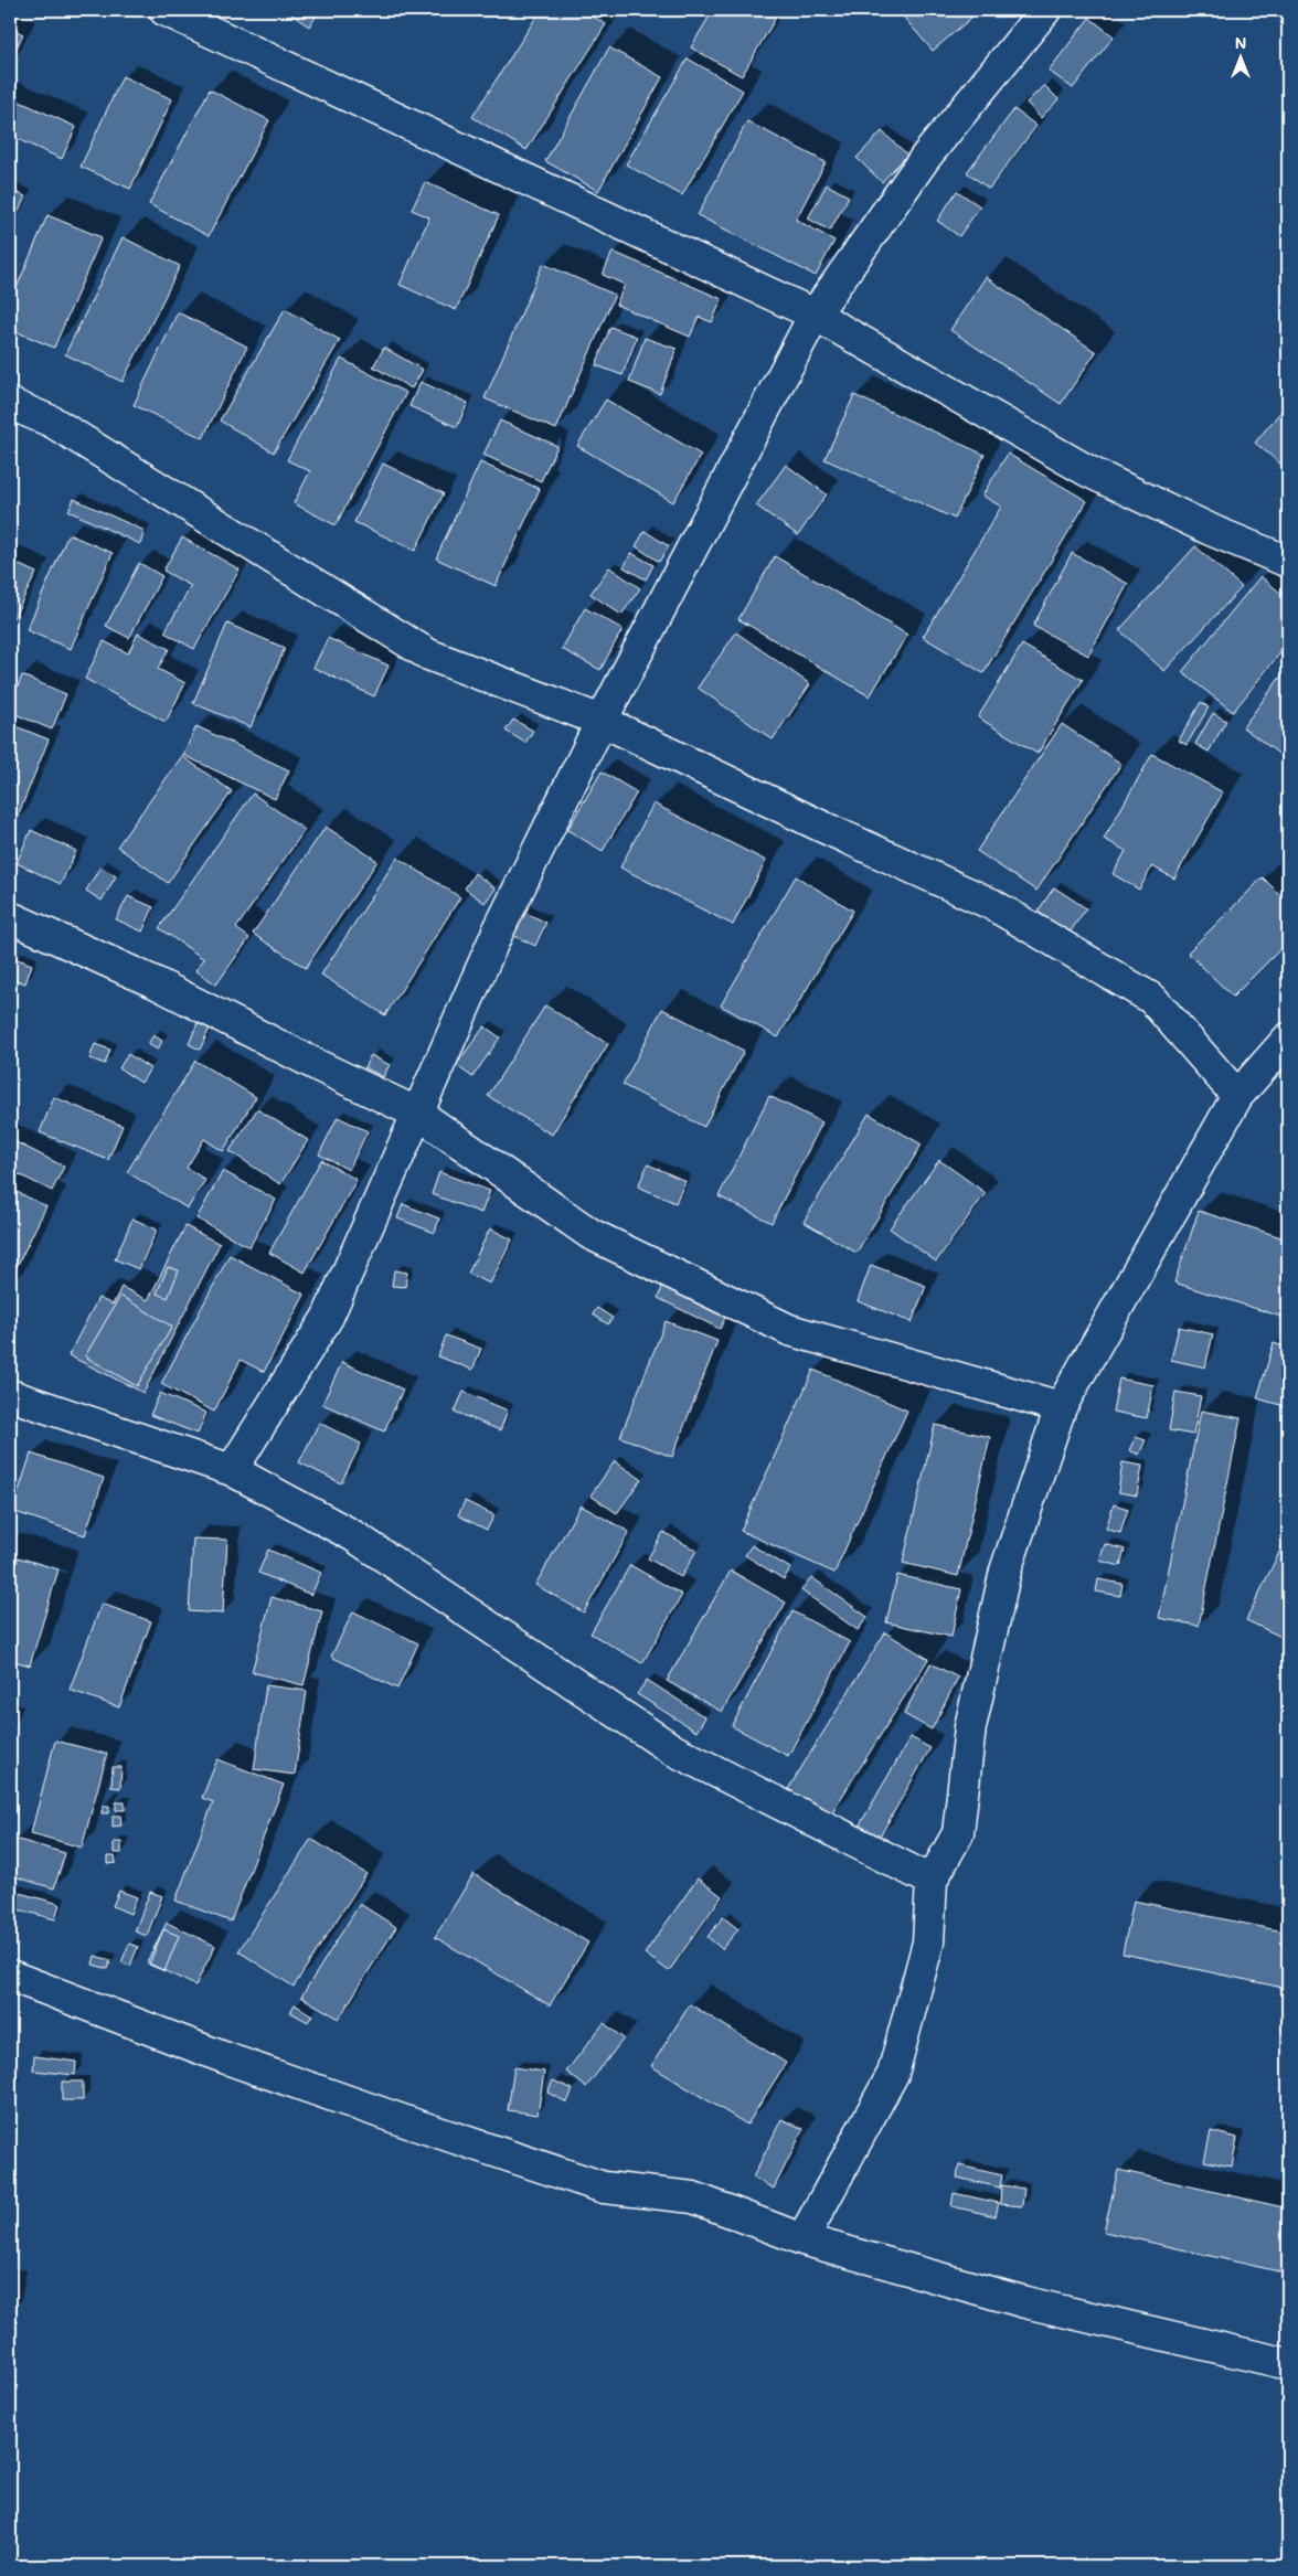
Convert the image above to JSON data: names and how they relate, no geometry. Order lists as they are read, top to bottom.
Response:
{
  "north": "top"
}
